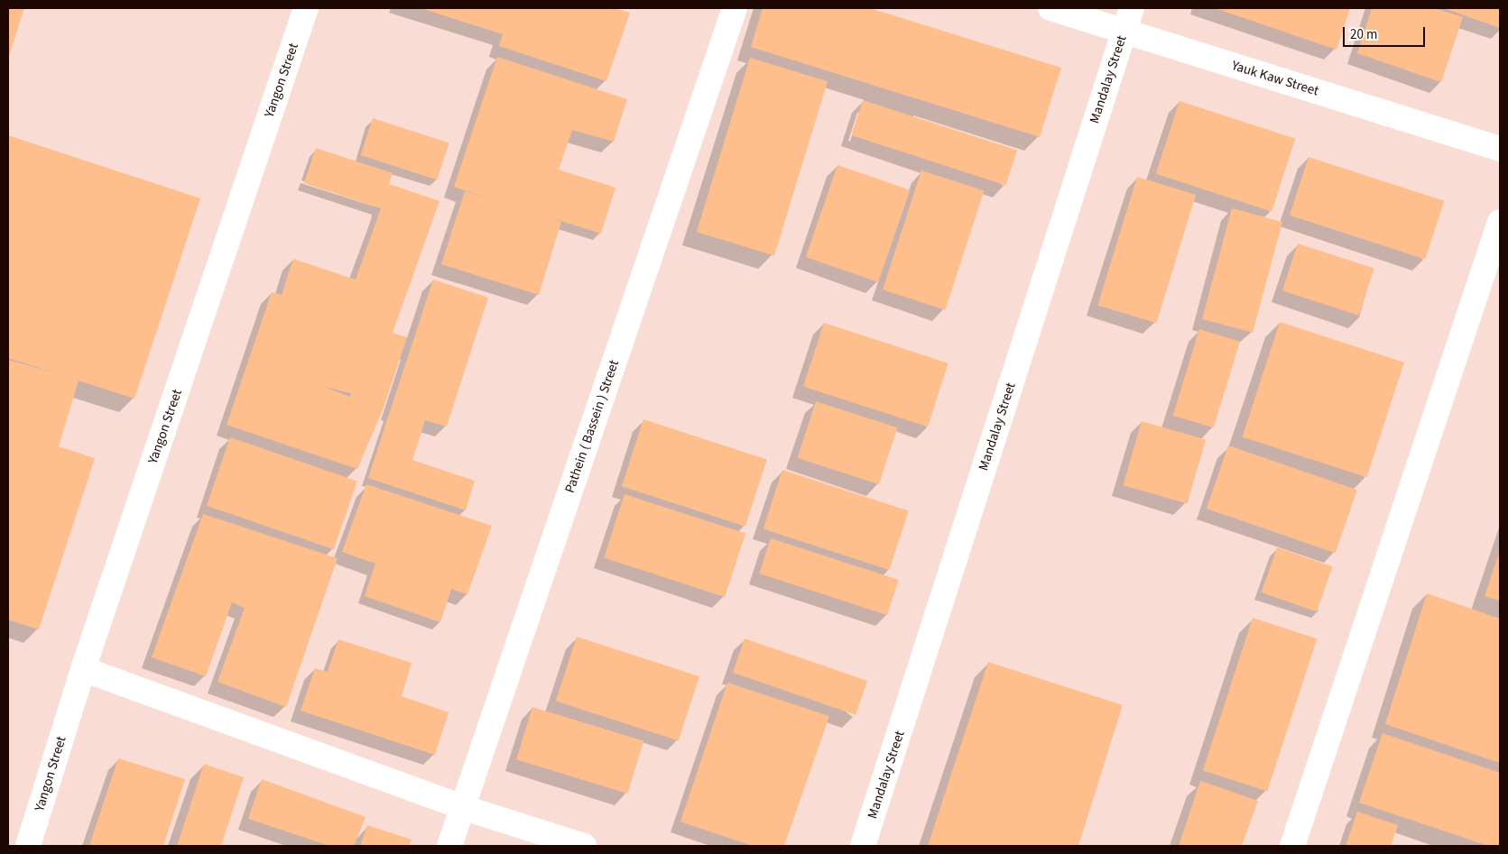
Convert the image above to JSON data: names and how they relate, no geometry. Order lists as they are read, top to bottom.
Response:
{
  "streets": {
    "street": [
      "Yauk Kaw Street",
      "Mandalay Street",
      "Yangon Street",
      "Pathein ( Bassein ) Street"
    ]
  },
  "crossings": [
    ["Yauk Kaw Street", "Mandalay Street"]
  ],
  "scale_bar": "20 m"
}
